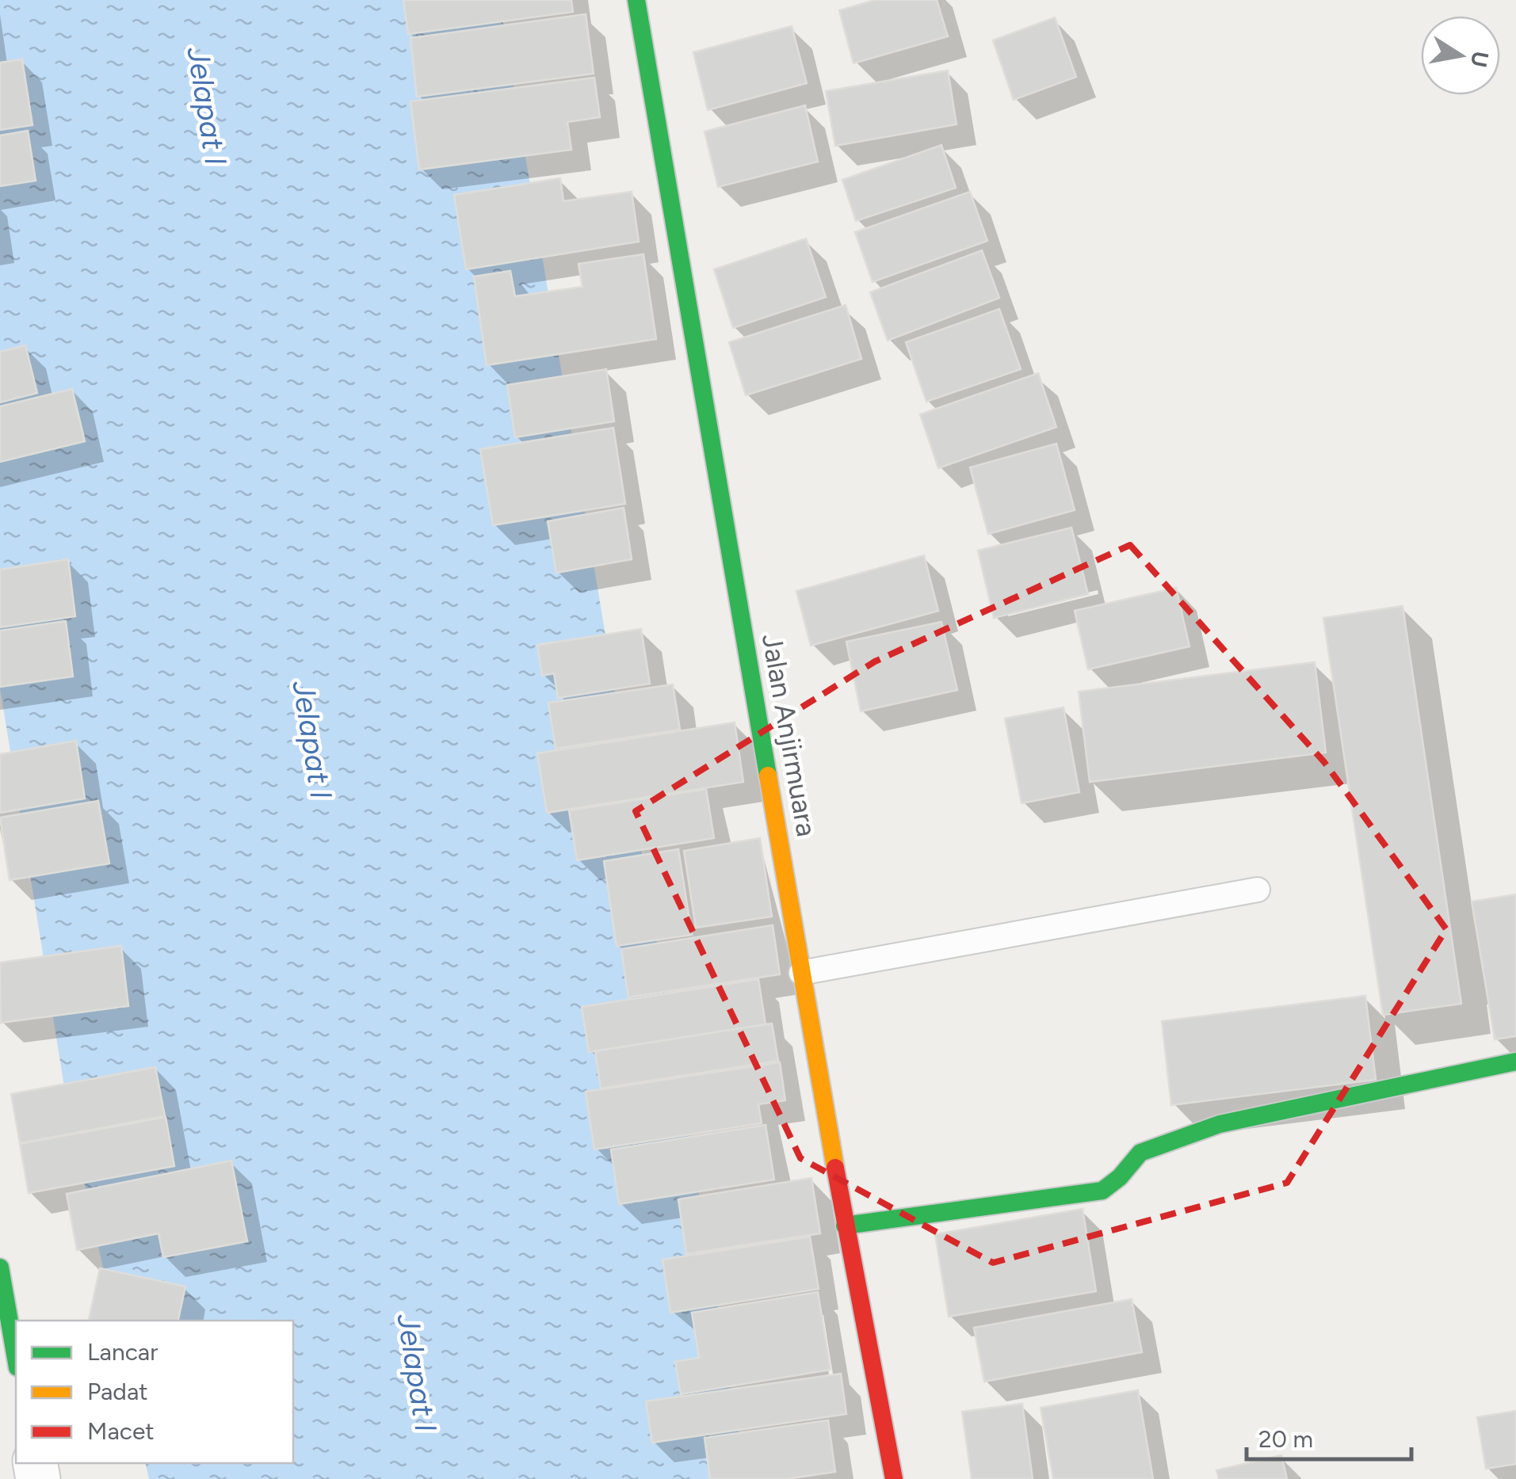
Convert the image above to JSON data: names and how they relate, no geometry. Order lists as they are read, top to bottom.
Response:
{
  "streets": {
    "street": ["Jalan Anjirmuara"]
  },
  "water": ["Jelapat I"],
  "legend": ["Lancar", "Padat", "Macet"],
  "scale_bar": "20 m",
  "north": "right"
}
